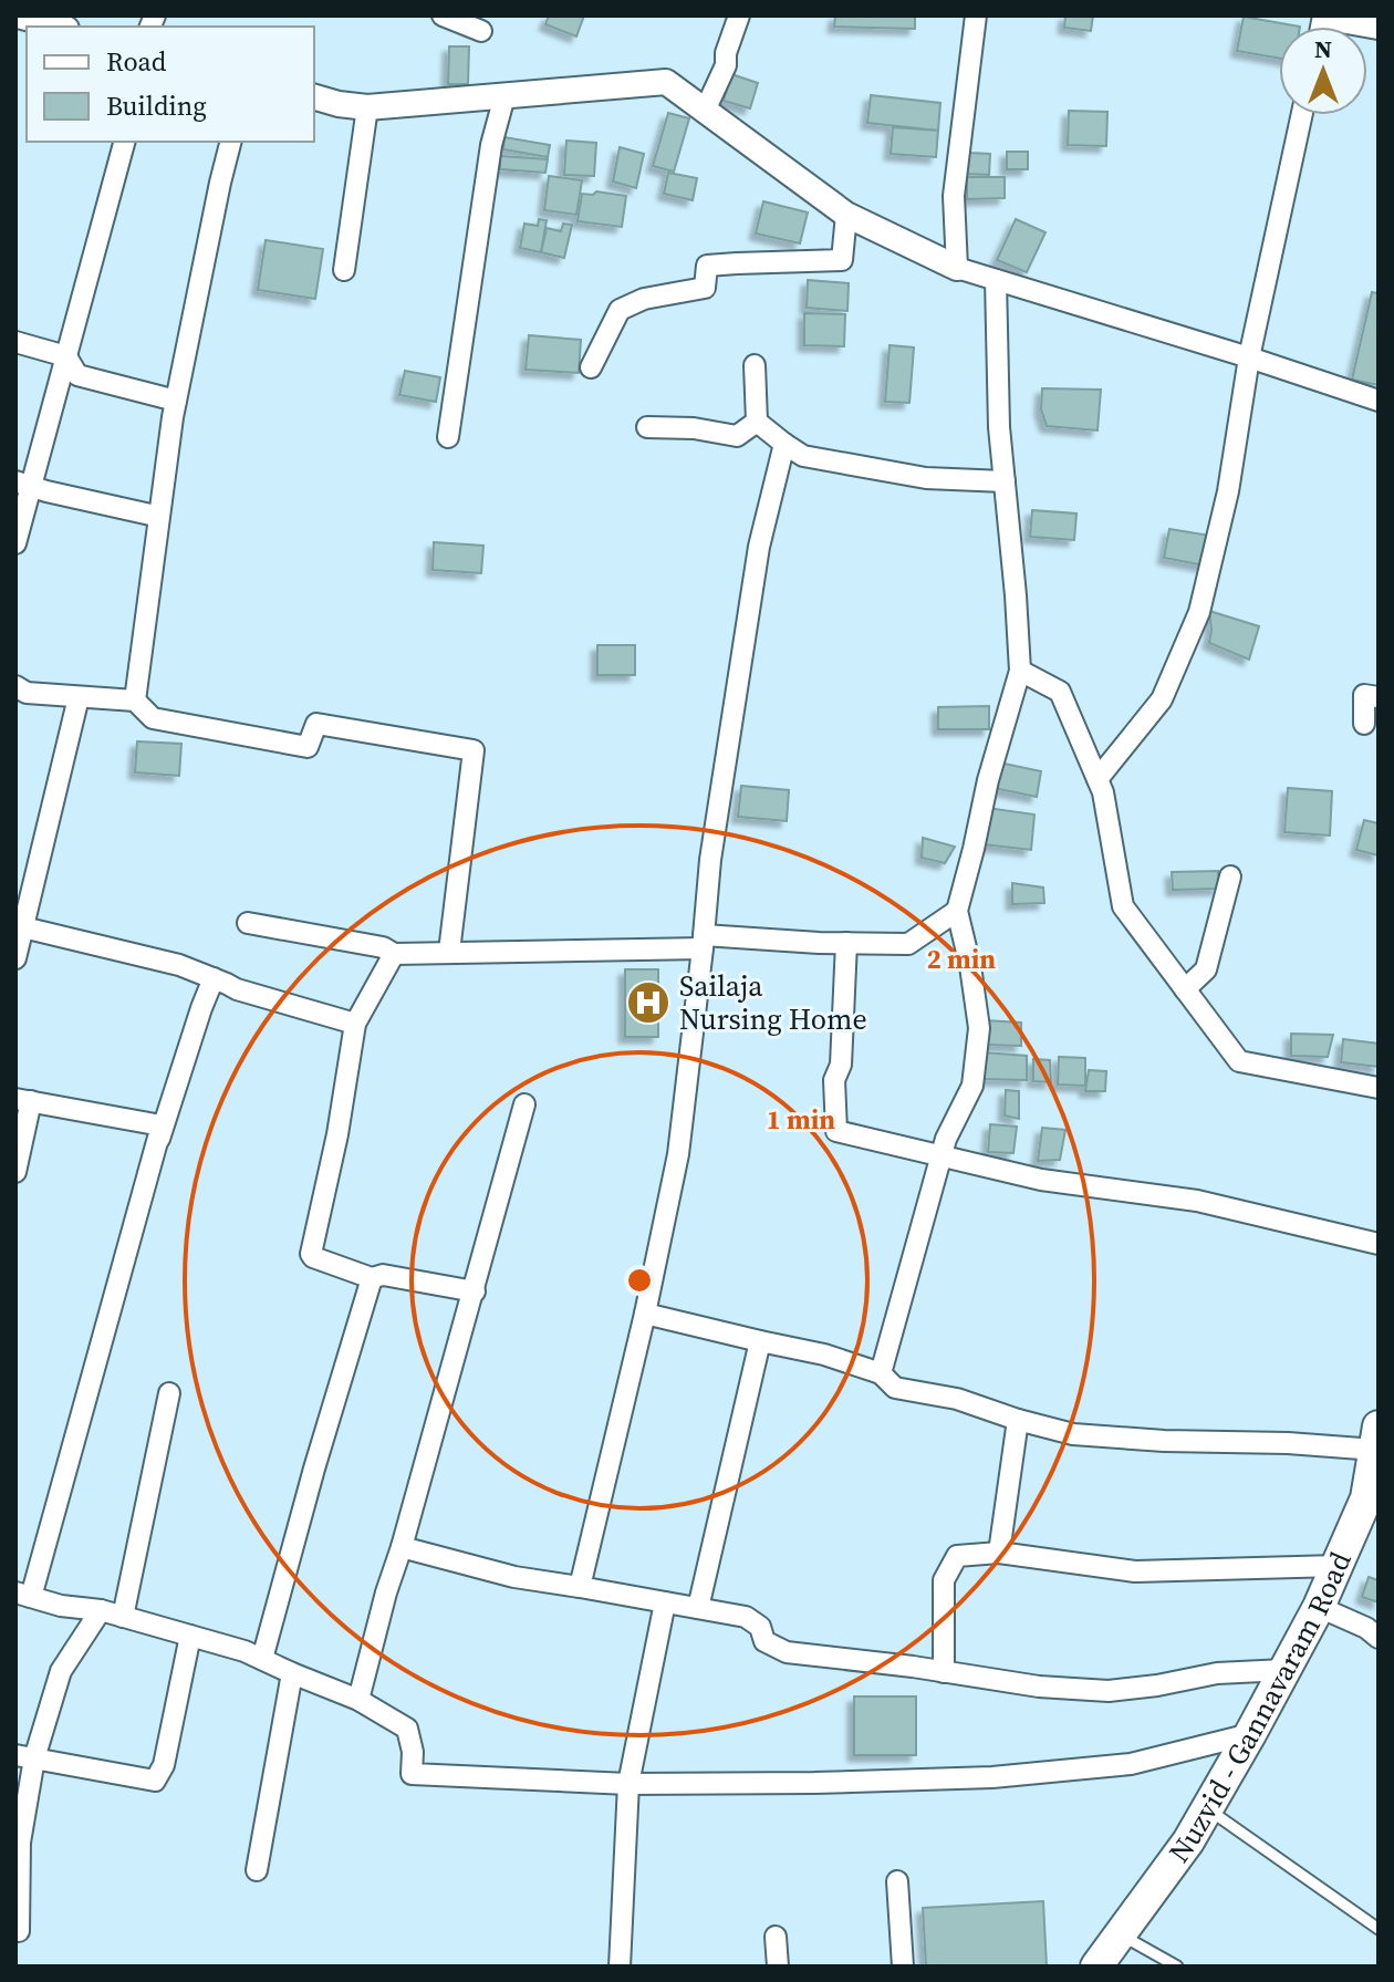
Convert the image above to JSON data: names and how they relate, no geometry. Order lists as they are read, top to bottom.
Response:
{
  "streets": {
    "main road": ["Nuzvid - Gannavaram Road"]
  },
  "places": {
    "hospital": ["Sailaja Nursing Home"]
  },
  "legend": ["Road", "Building"],
  "north": "top",
  "rings": ["2 min", "1 min"]
}
